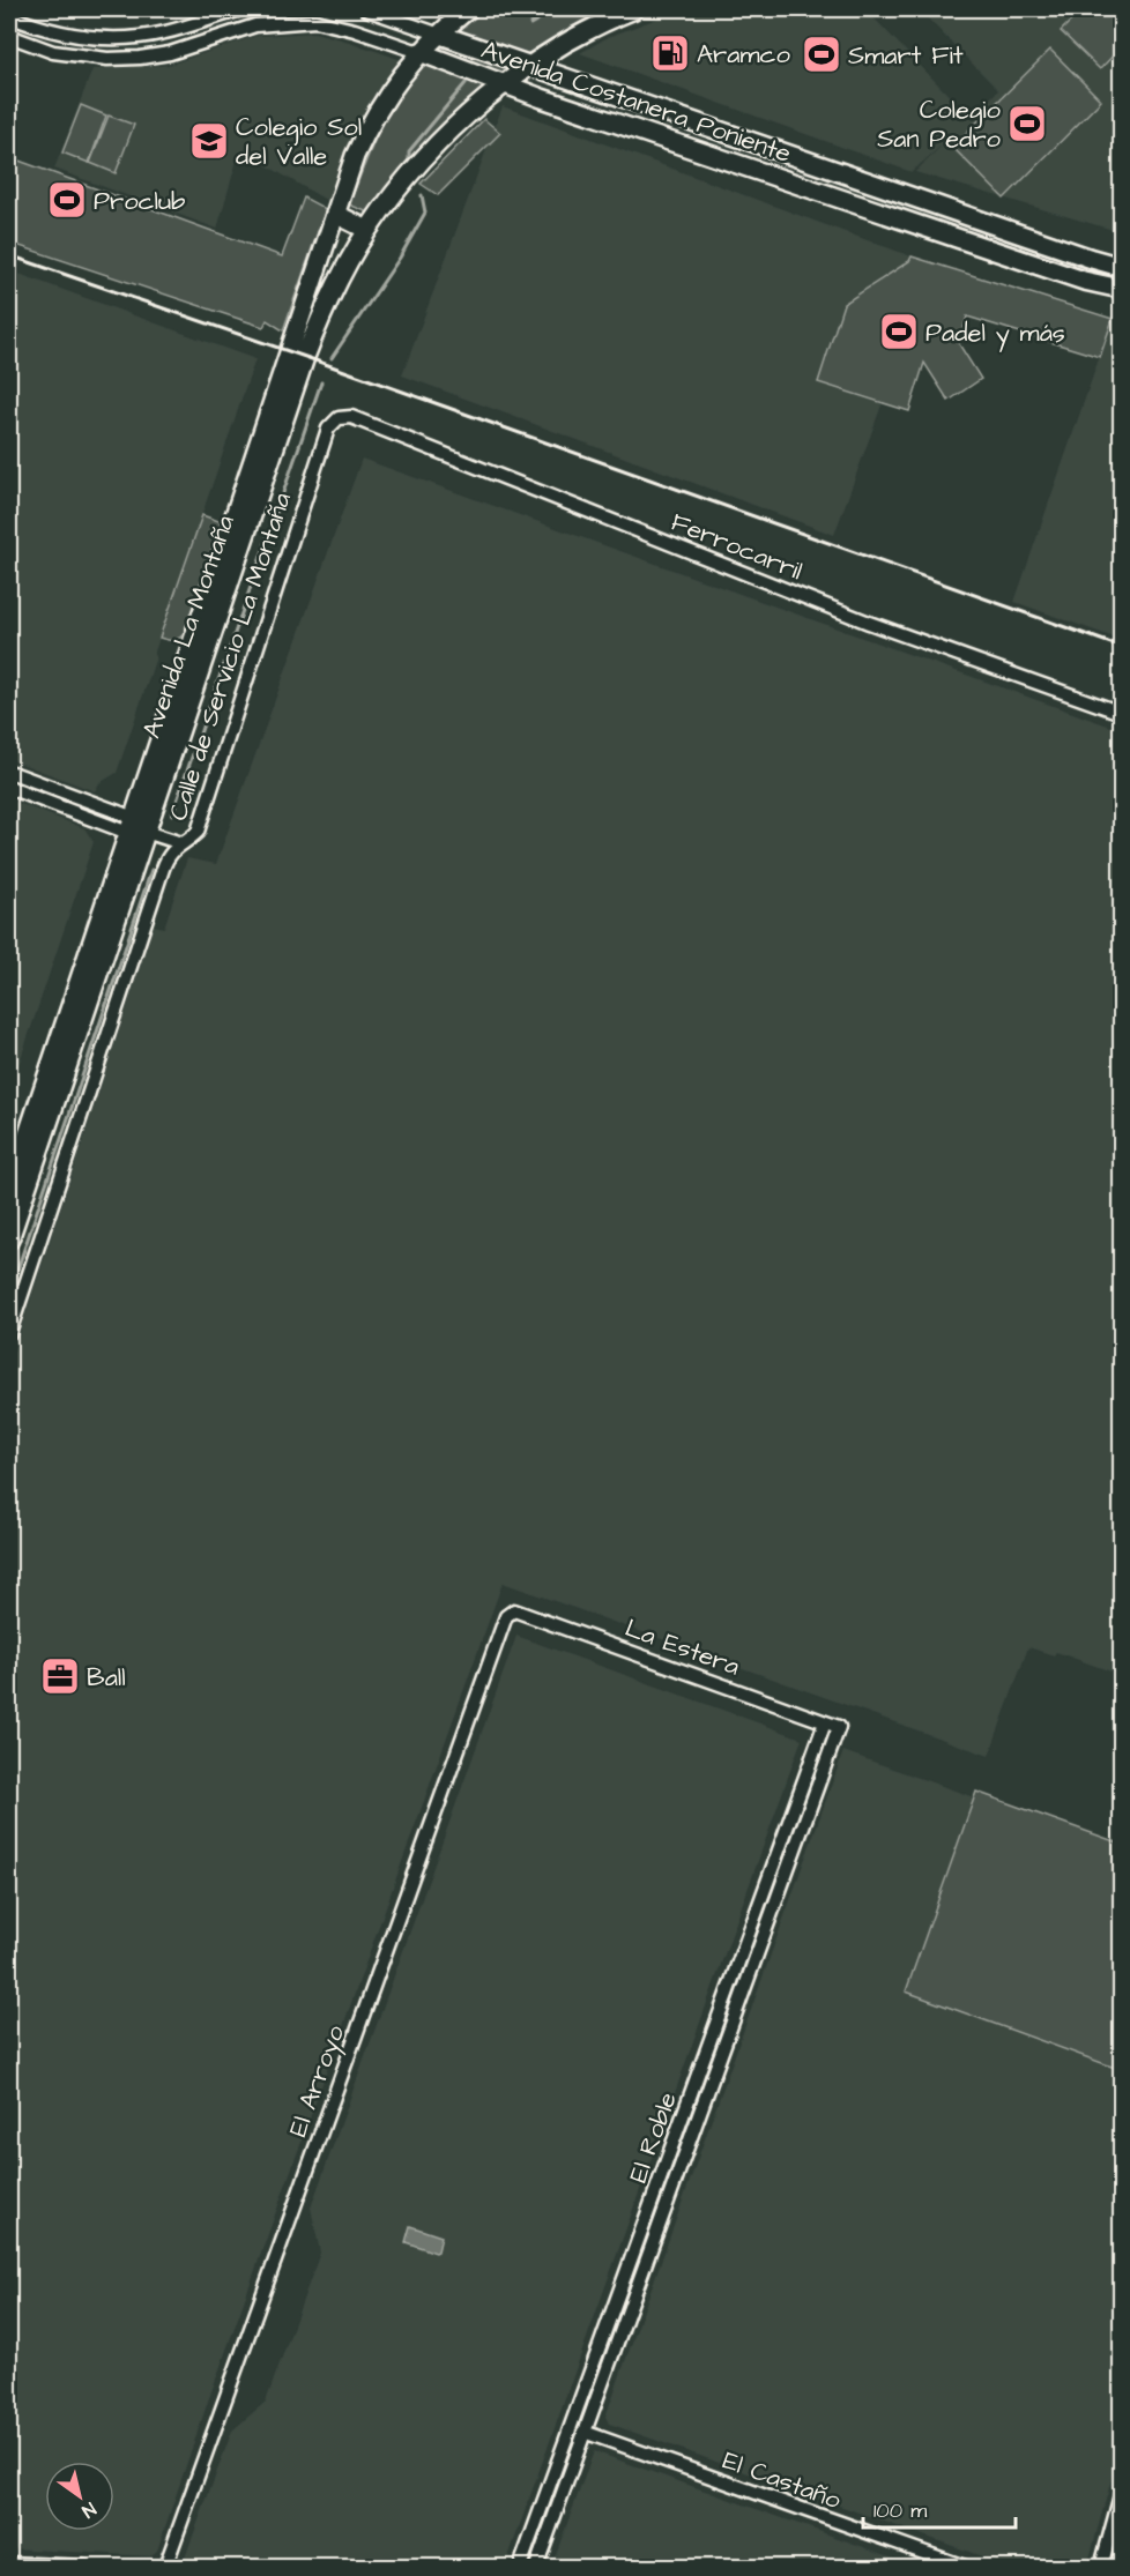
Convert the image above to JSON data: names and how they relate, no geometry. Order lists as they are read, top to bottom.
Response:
{
  "streets": {
    "main road": ["Avenida Costanera Poniente", "Avenida La Montaña"],
    "street": [
      "Ferrocarril",
      "Calle de Servicio La Montaña",
      "La Estera",
      "El Arroyo",
      "El Roble",
      "El Castaño"
    ]
  },
  "crossings": [
    ["Avenida Costanera Poniente", "Avenida La Montaña"],
    ["Ferrocarril", "Calle de Servicio La Montaña"],
    ["La Estera", "El Arroyo"],
    ["La Estera", "El Roble"],
    ["El Roble", "El Castaño"]
  ],
  "places": {
    "fuel station": ["Aramco"],
    "sports": [
      "Smart Fit",
      "Colegio San Pedro",
      "Proclub",
      "Padel y más"
    ],
    "school or university": ["Colegio Sol del Valle"],
    "office": ["Ball"]
  },
  "scale_bar": "100 m",
  "north": "bottom right"
}
